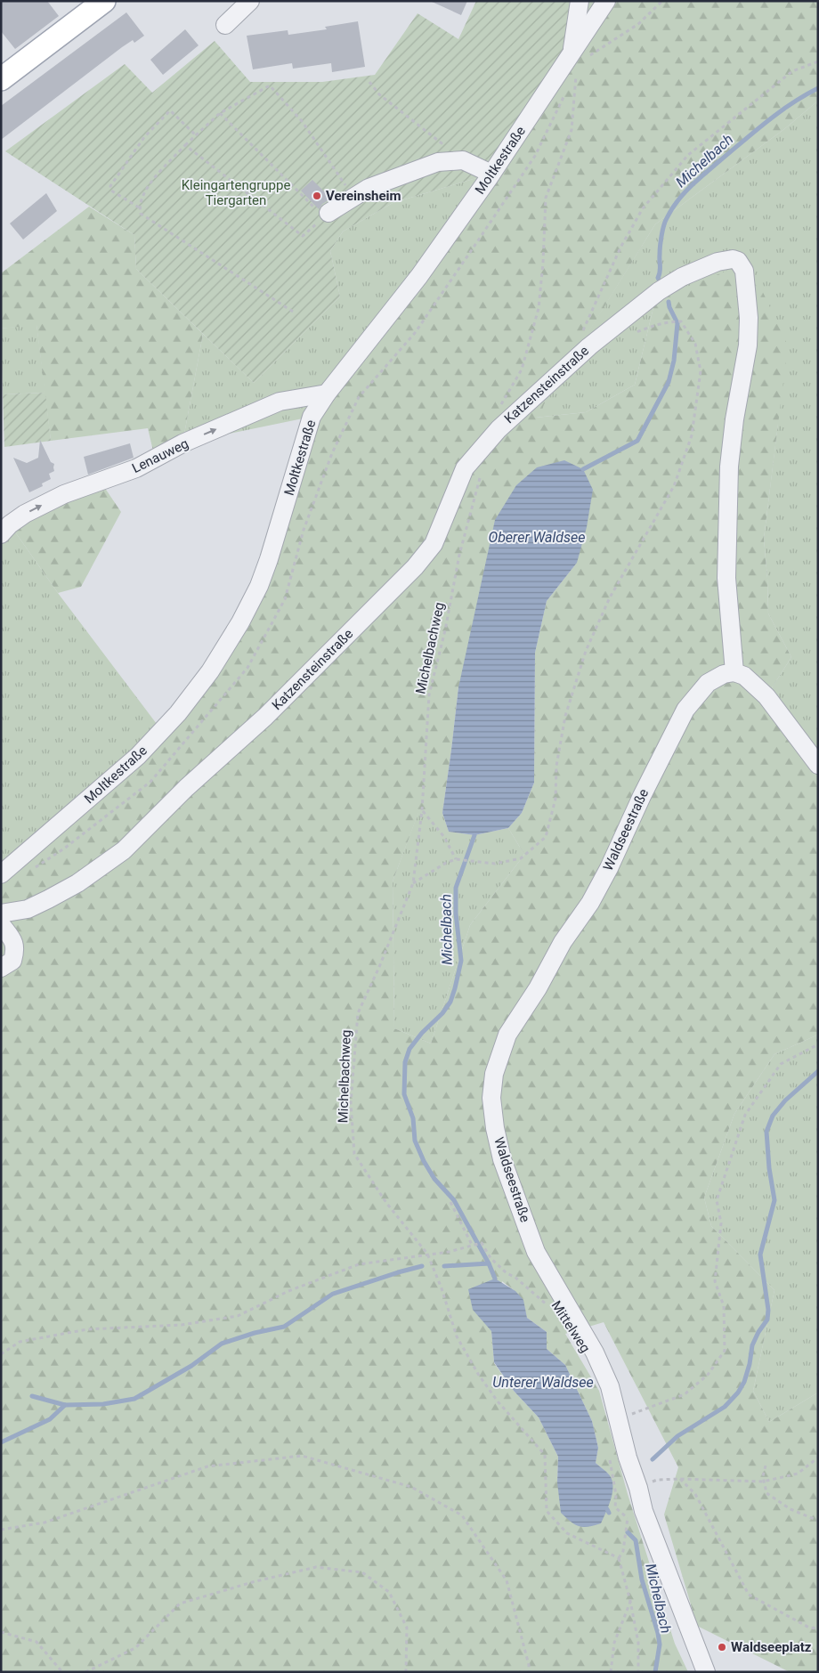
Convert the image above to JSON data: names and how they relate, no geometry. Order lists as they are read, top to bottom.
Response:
{
  "streets": {
    "street": [
      "Moltkestraße",
      "Katzensteinstraße",
      "Lenauweg",
      "Waldseestraße"
    ],
    "path": ["Michelbachweg", "Mittelweg"]
  },
  "crossings": [
    ["Moltkestraße", "Lenauweg"],
    ["Katzensteinstraße", "Waldseestraße"]
  ],
  "one_way": ["Lenauweg"],
  "water": ["Michelbach", "Oberer Waldsee", "Unterer Waldsee"],
  "parks": ["Kleingartengruppe Tiergarten"],
  "places": ["Vereinsheim", "Waldseeplatz"]
}
